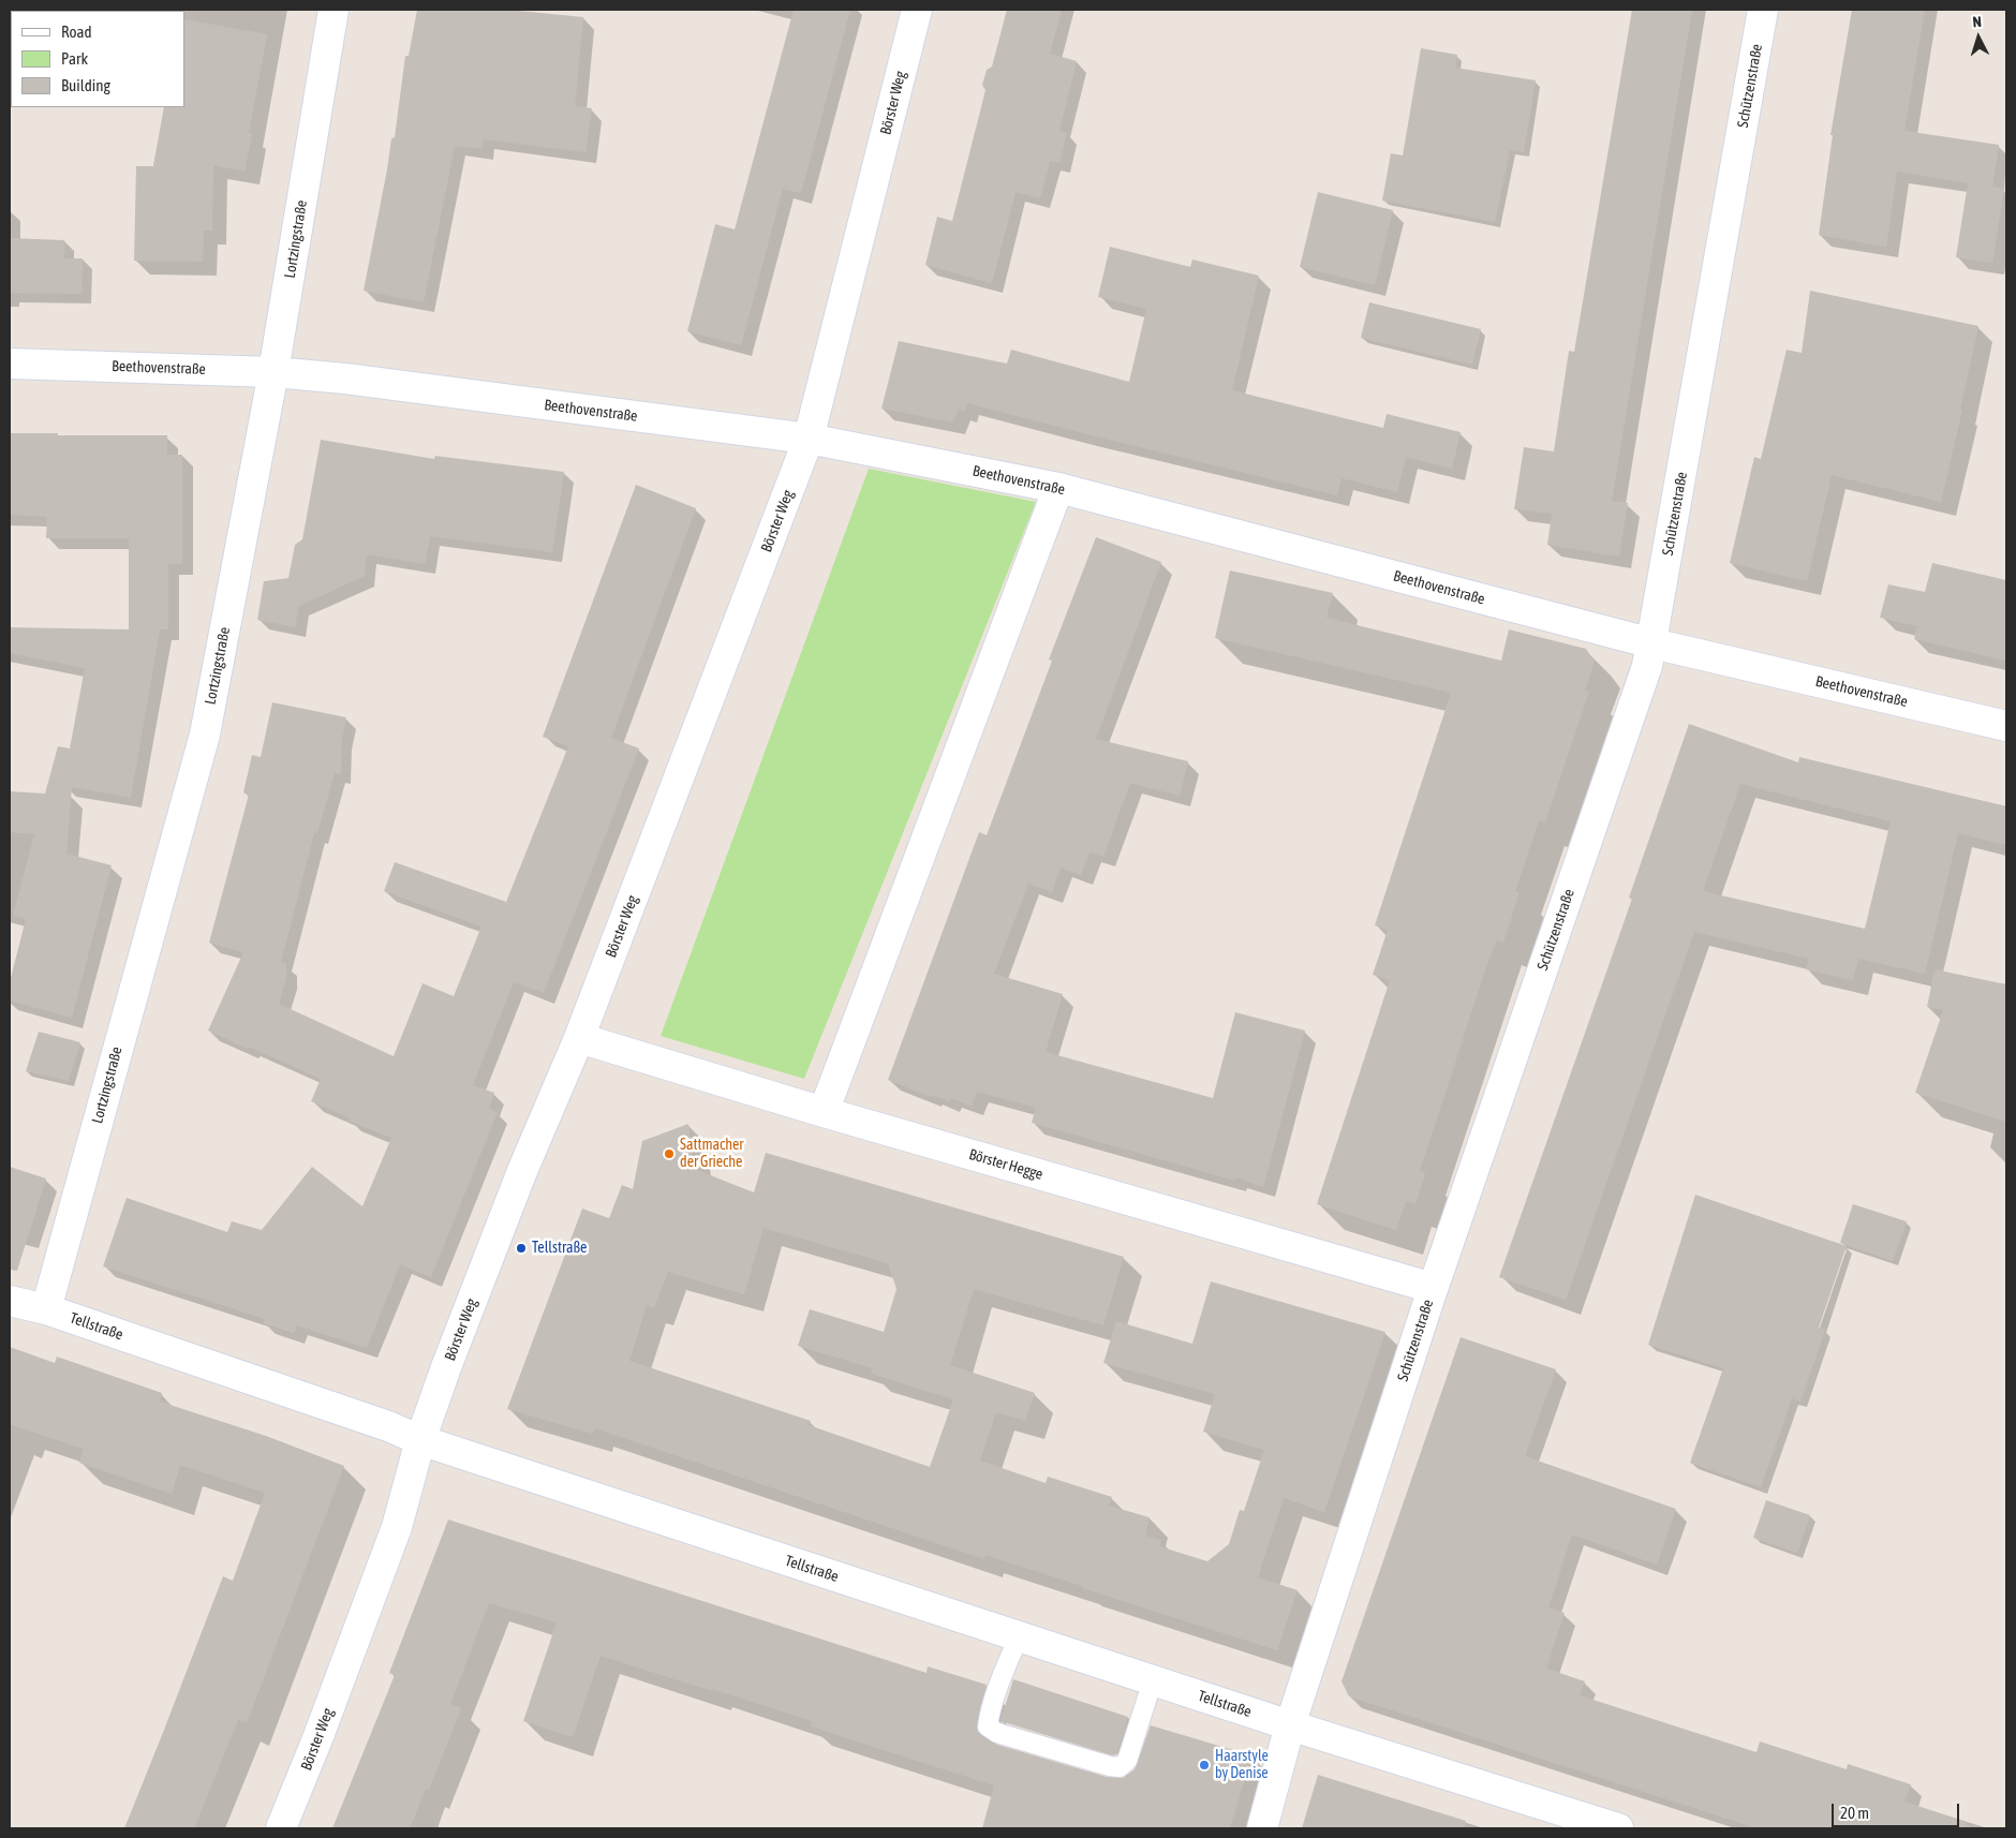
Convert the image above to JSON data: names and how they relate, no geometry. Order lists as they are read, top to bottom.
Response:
{
  "streets": {
    "street": [
      "Schützenstraße",
      "Börster Weg",
      "Lortzingstraße",
      "Beethovenstraße",
      "Börster Hegge",
      "Tellstraße"
    ]
  },
  "crossings": [
    ["Schützenstraße", "Beethovenstraße"],
    ["Schützenstraße", "Börster Hegge"],
    ["Schützenstraße", "Tellstraße"],
    ["Börster Weg", "Beethovenstraße"],
    ["Börster Weg", "Börster Hegge"],
    ["Börster Weg", "Tellstraße"],
    ["Lortzingstraße", "Beethovenstraße"],
    ["Lortzingstraße", "Tellstraße"]
  ],
  "places": ["Sattmacher der Grieche", "Tellstraße", "Haarstyle by Denise"],
  "legend": ["Road", "Park", "Building"],
  "scale_bar": "20 m",
  "north": "top"
}
